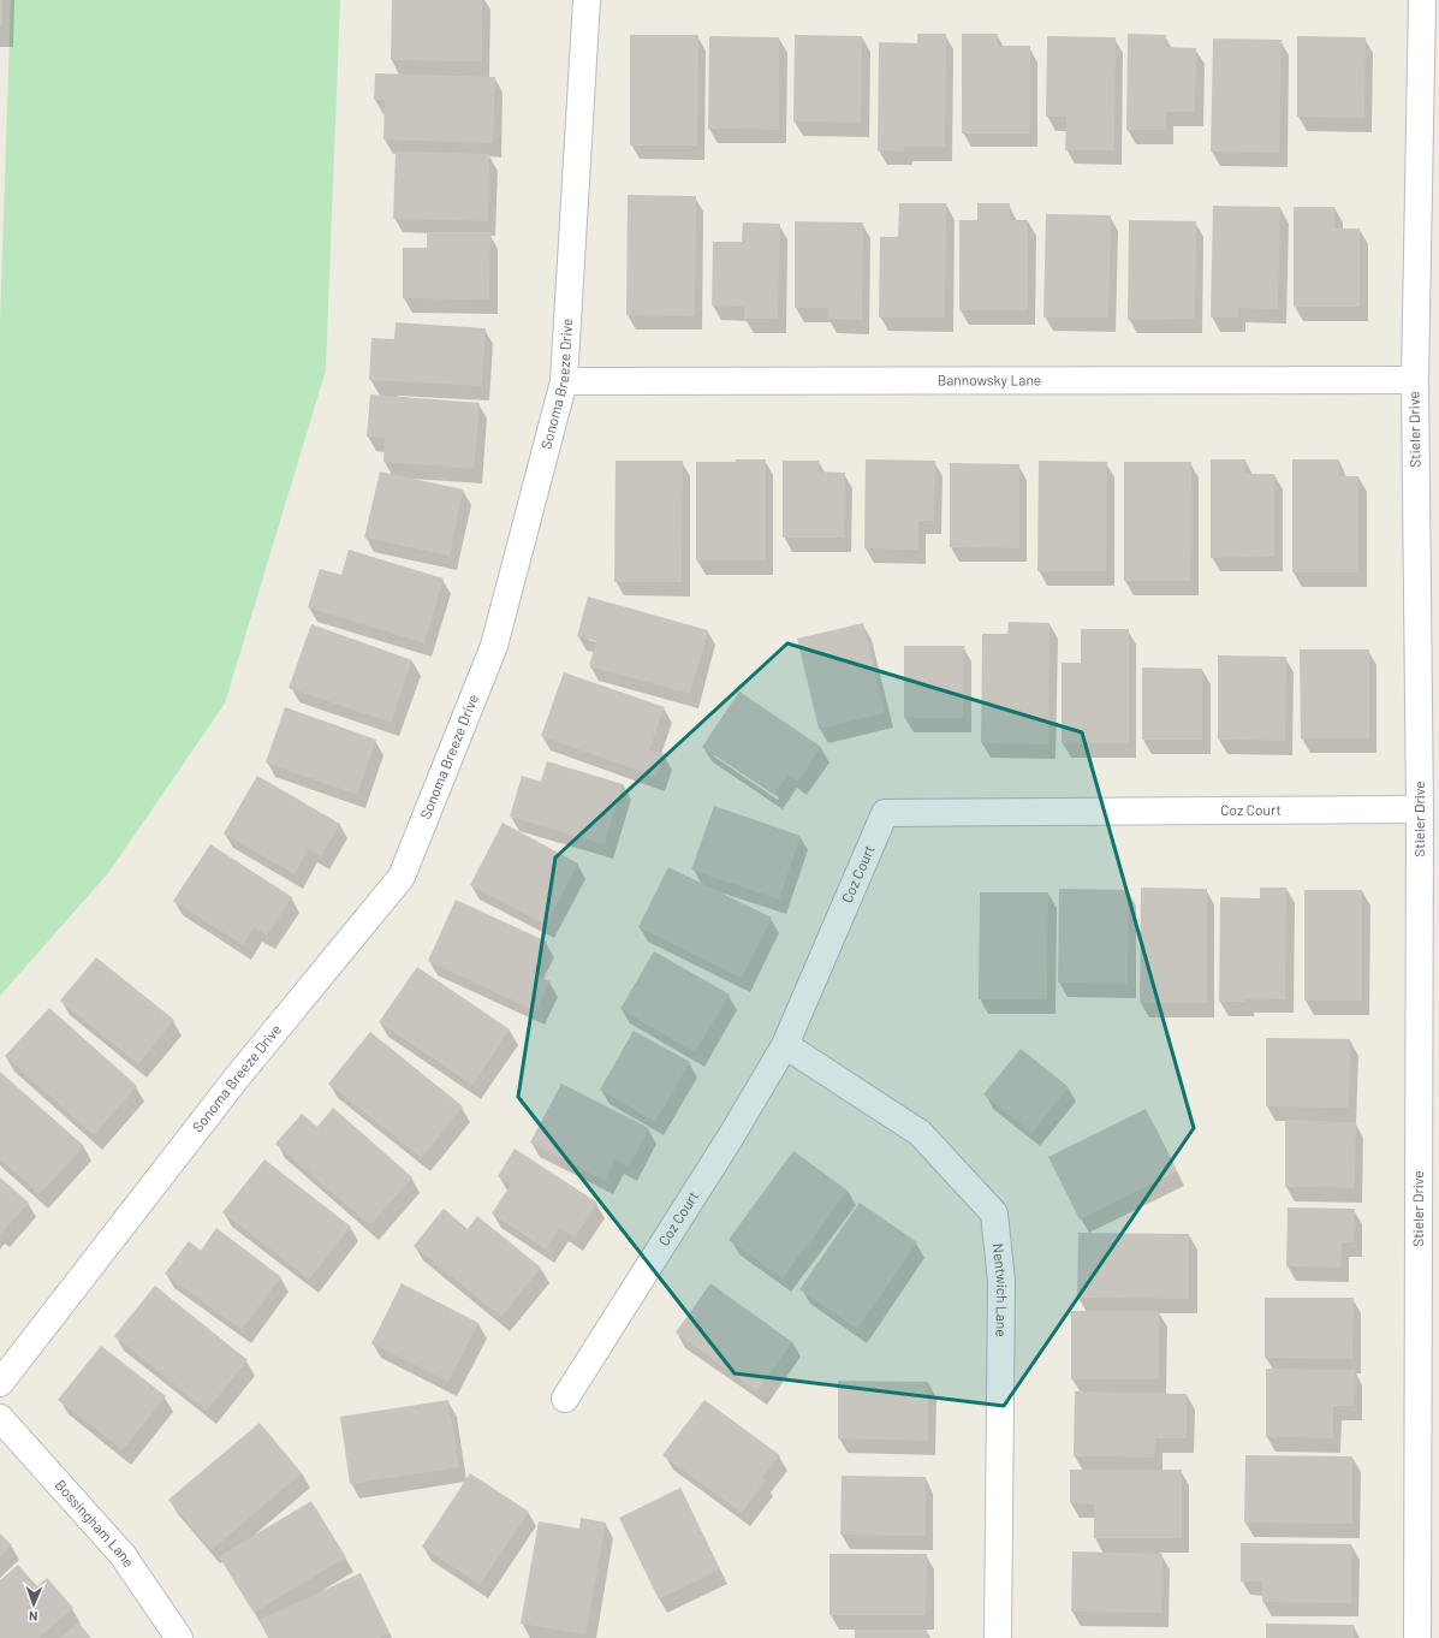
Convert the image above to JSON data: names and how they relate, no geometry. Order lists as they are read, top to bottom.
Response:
{
  "streets": {
    "street": [
      "Bannowsky Lane",
      "Sonoma Breeze Drive",
      "Stieler Drive",
      "Coz Court",
      "Nentwich Lane",
      "Bossingham Lane"
    ]
  },
  "crossings": [
    ["Bannowsky Lane", "Sonoma Breeze Drive"],
    ["Bannowsky Lane", "Stieler Drive"],
    ["Stieler Drive", "Coz Court"],
    ["Coz Court", "Nentwich Lane"]
  ],
  "north": "bottom"
}
